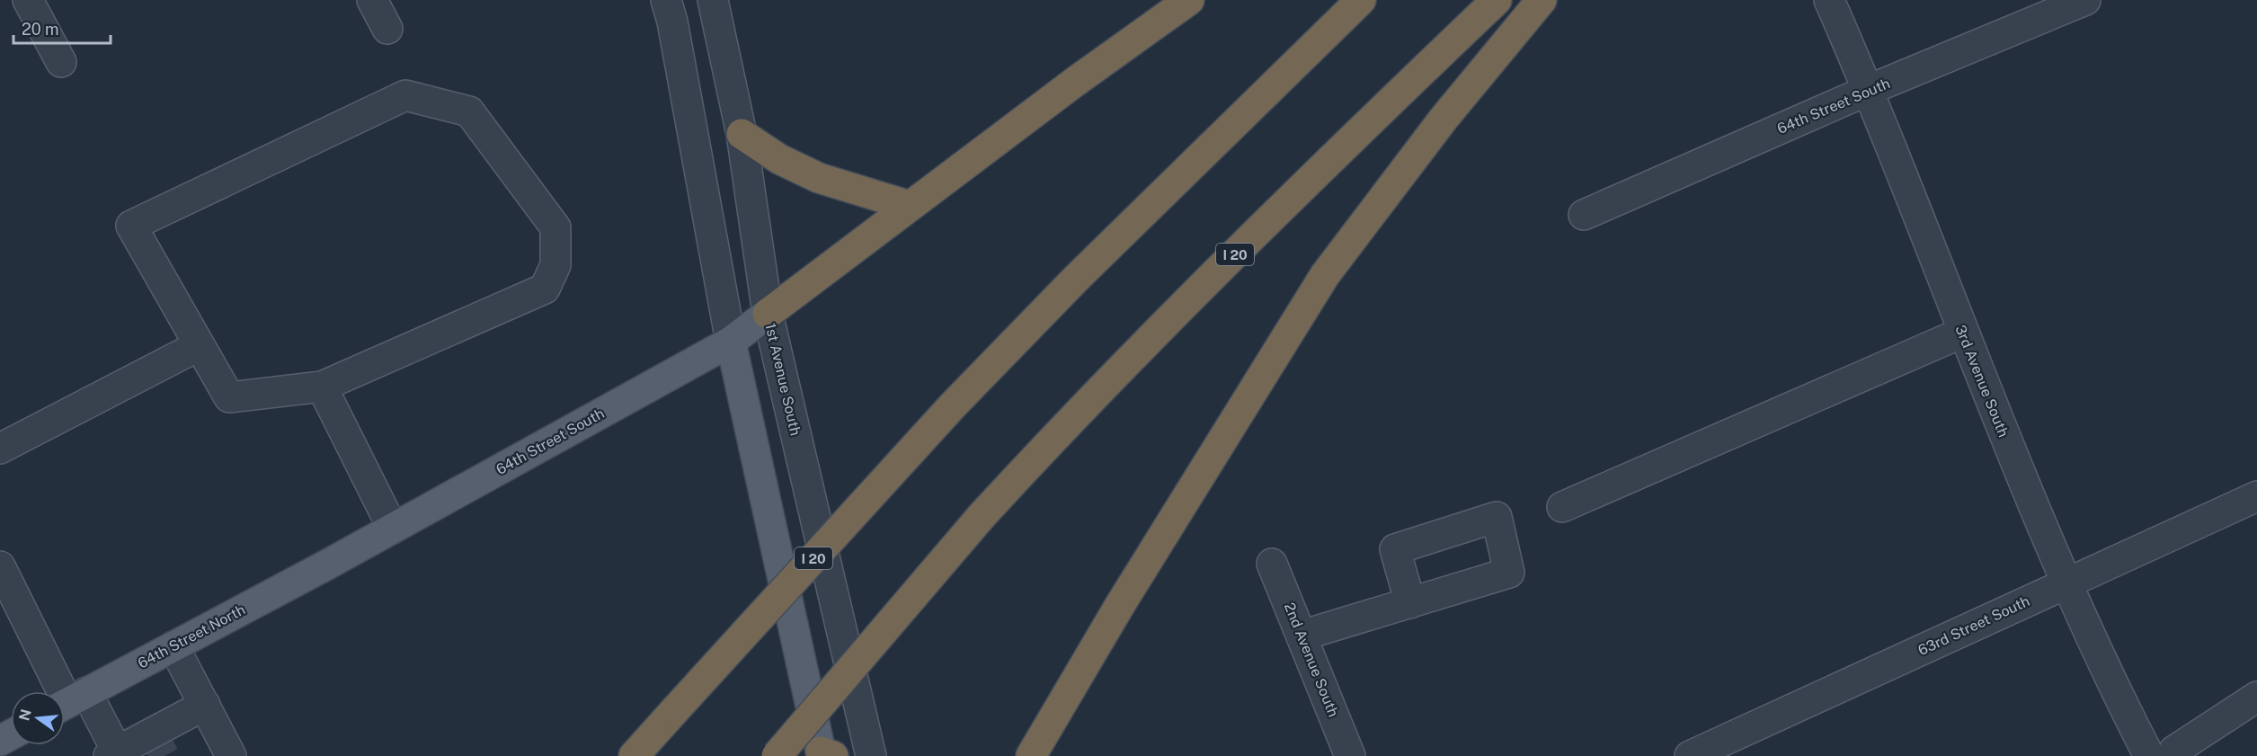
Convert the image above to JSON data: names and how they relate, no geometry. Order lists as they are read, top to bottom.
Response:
{
  "streets": {
    "highway": ["I 20"],
    "main road": ["64th Street South", "64th Street North"],
    "street": [
      "1st Avenue South",
      "3rd Avenue South",
      "63rd Street South",
      "2nd Avenue South"
    ]
  },
  "crossings": [
    ["64th Street South", "1st Avenue South"],
    ["64th Street South", "3rd Avenue South"],
    ["64th Street South", "64th Street North"],
    ["3rd Avenue South", "63rd Street South"]
  ],
  "scale_bar": "20 m",
  "north": "left"
}
